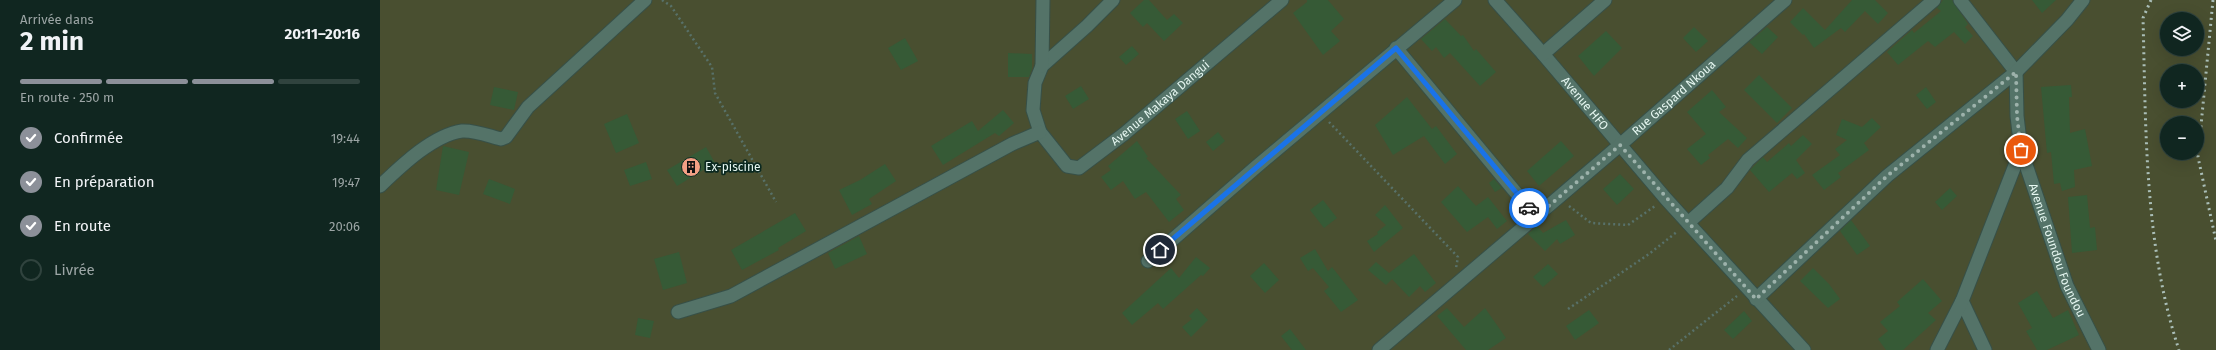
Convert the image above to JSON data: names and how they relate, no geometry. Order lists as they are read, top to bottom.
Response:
{
  "streets": {
    "street": [
      "Rue Gaspard Nkoua",
      "Avenue Makaya Dangui",
      "Avenue HFO",
      "Avenue Foundou Foundou"
    ]
  },
  "crossings": [
    ["Rue Gaspard Nkoua", "Avenue HFO"]
  ],
  "places": {
    "building": ["Ex-piscine"]
  },
  "page": {
    "heading": ["2 min", "Arrivée dans", "20:11–20:16"],
    "map_buttons": ["+", "−"],
    "bar": "En route · 250 m",
    "list": [
      ["Confirmée", "19:44"],
      ["En préparation", "19:47"],
      ["En route", "20:06"],
      "Livrée"
    ]
  }
}
